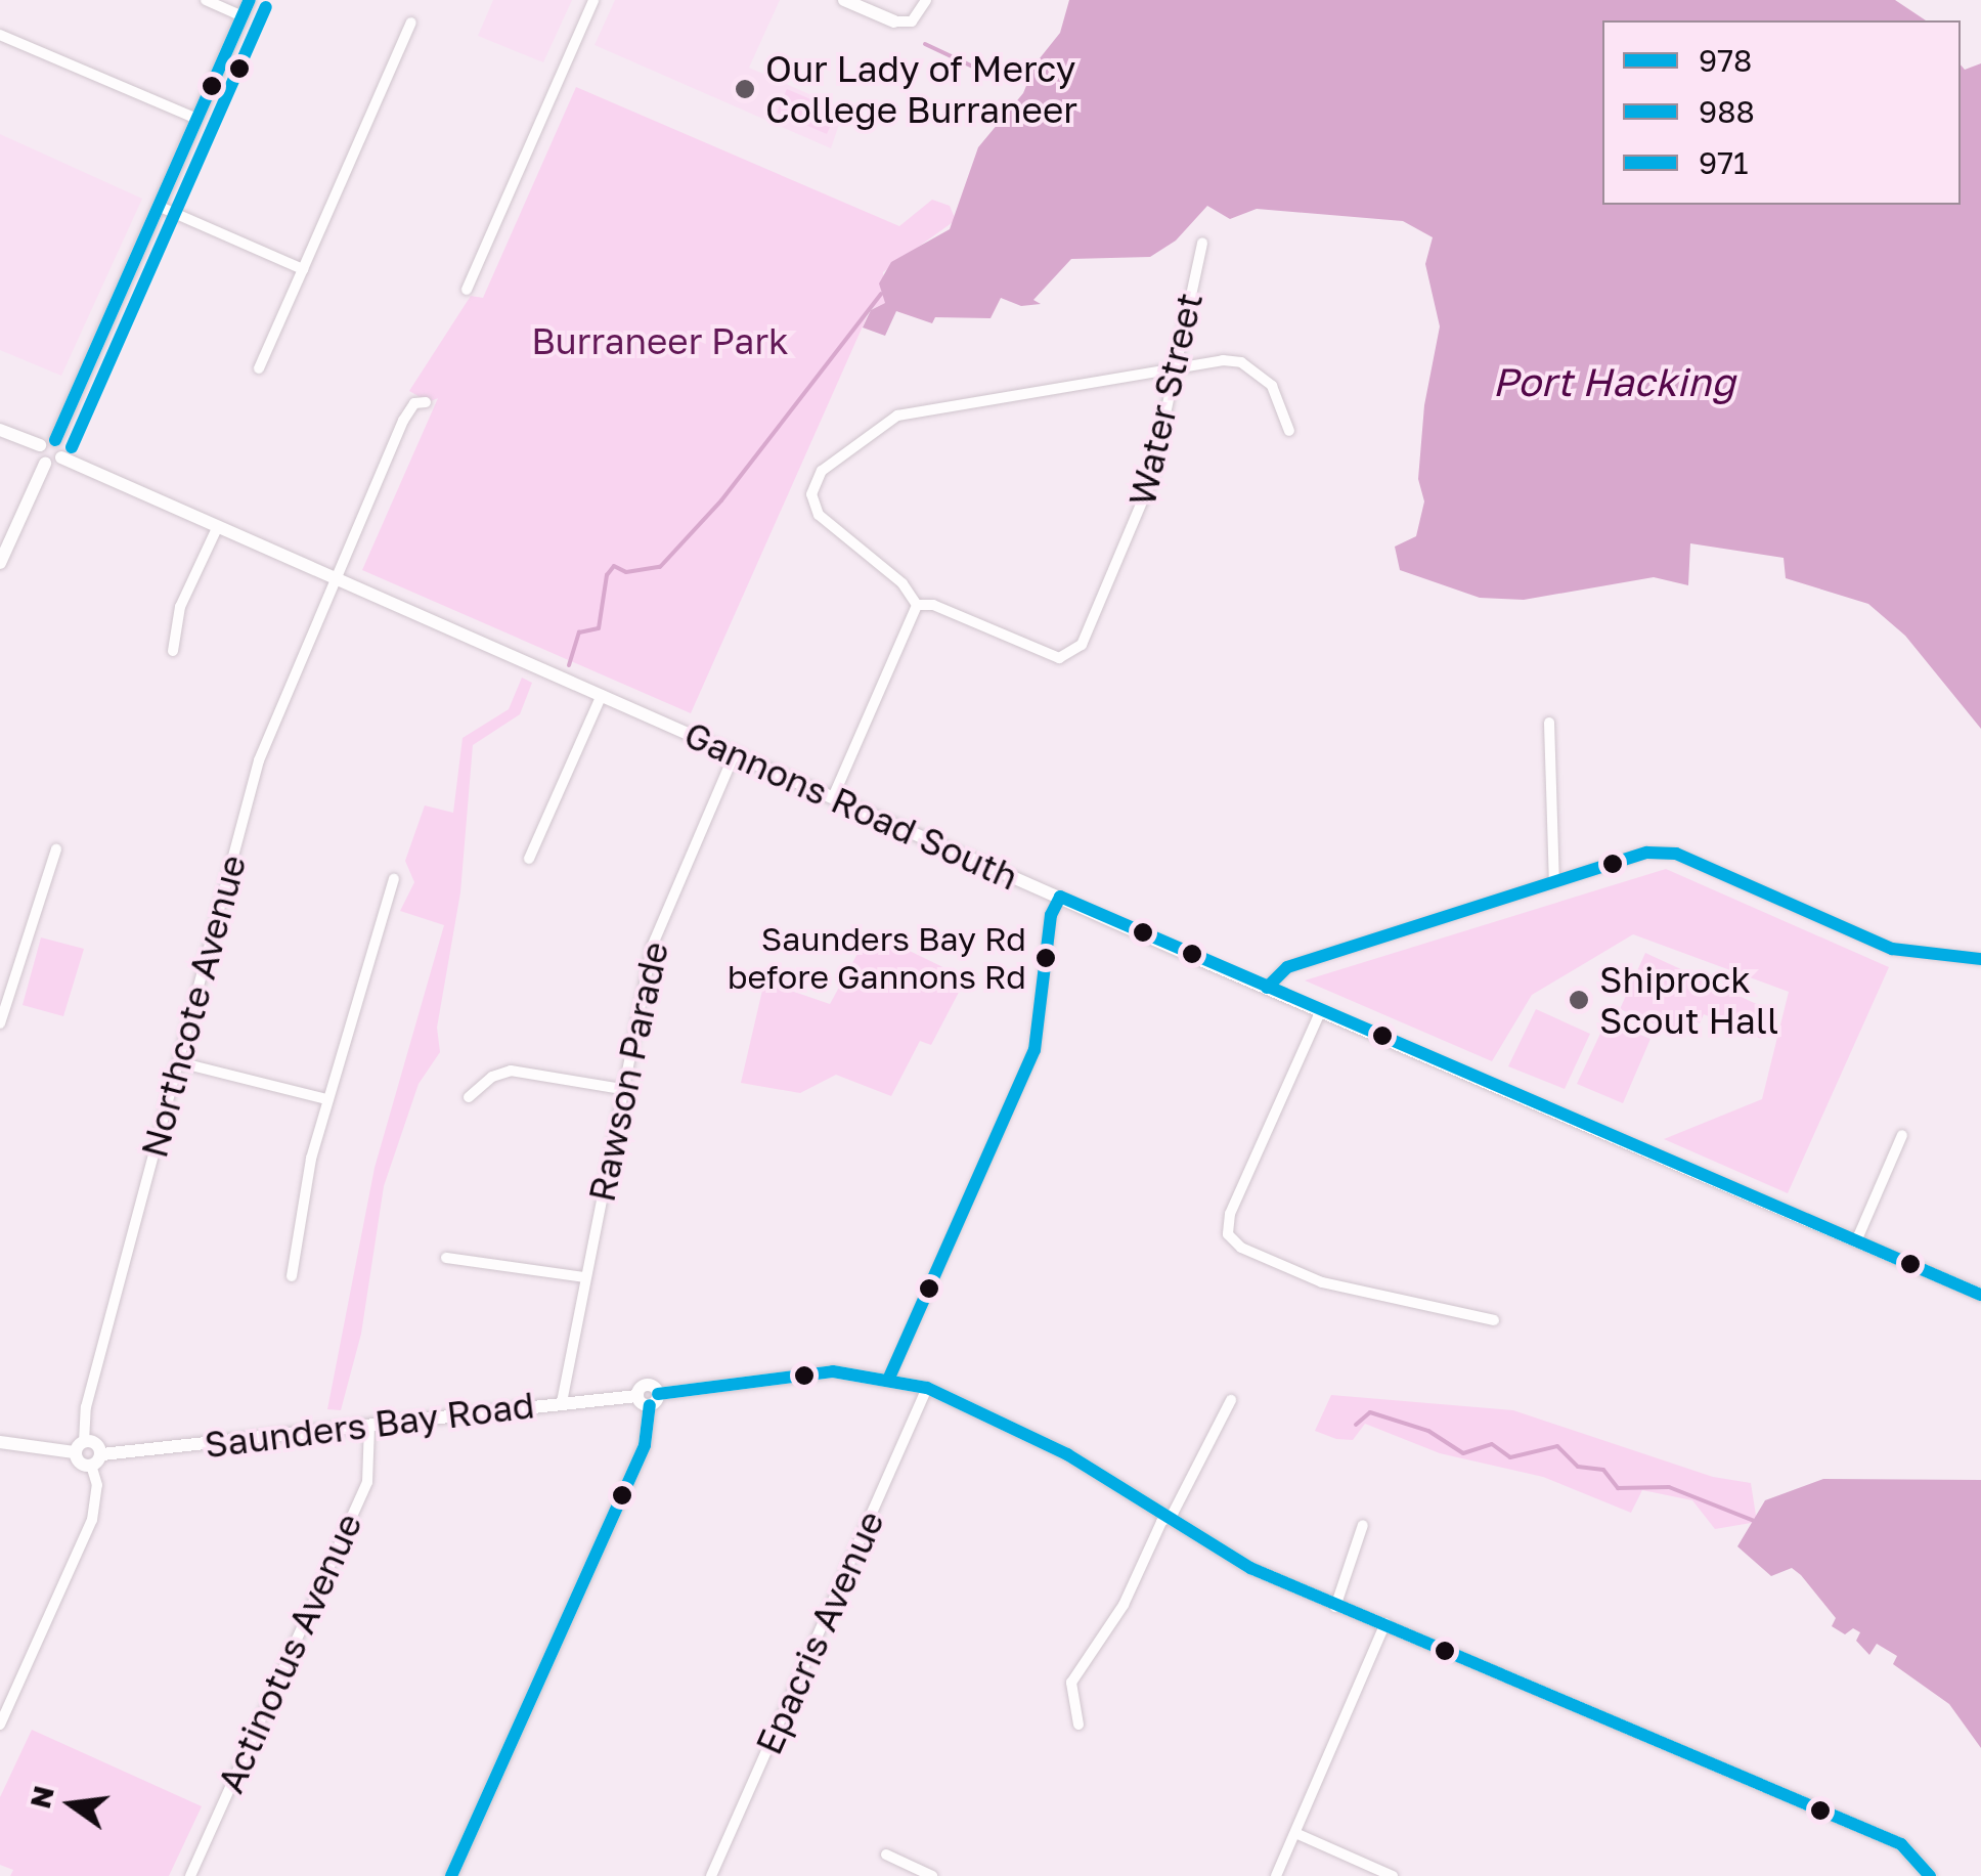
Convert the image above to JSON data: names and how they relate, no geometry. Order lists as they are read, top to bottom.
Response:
{
  "streets": {
    "street": [
      "Water Street",
      "Gannons Road South",
      "Northcote Avenue",
      "Rawson Parade",
      "Saunders Bay Road",
      "Epacris Avenue",
      "Actinotus Avenue"
    ]
  },
  "crossings": [
    ["Gannons Road South", "Northcote Avenue"],
    ["Gannons Road South", "Rawson Parade"],
    ["Rawson Parade", "Saunders Bay Road"],
    ["Saunders Bay Road", "Actinotus Avenue"]
  ],
  "water": ["Port Hacking"],
  "parks": ["Burraneer Park"],
  "places": ["Our Lady of Mercy College Burraneer", "Saunders Bay Rd before Gannons Rd", "Shiprock Scout Hall"],
  "lines": ["transit line 988", "transit line 971", "transit line 978"],
  "legend": ["978", "988", "971"],
  "north": "left"
}
